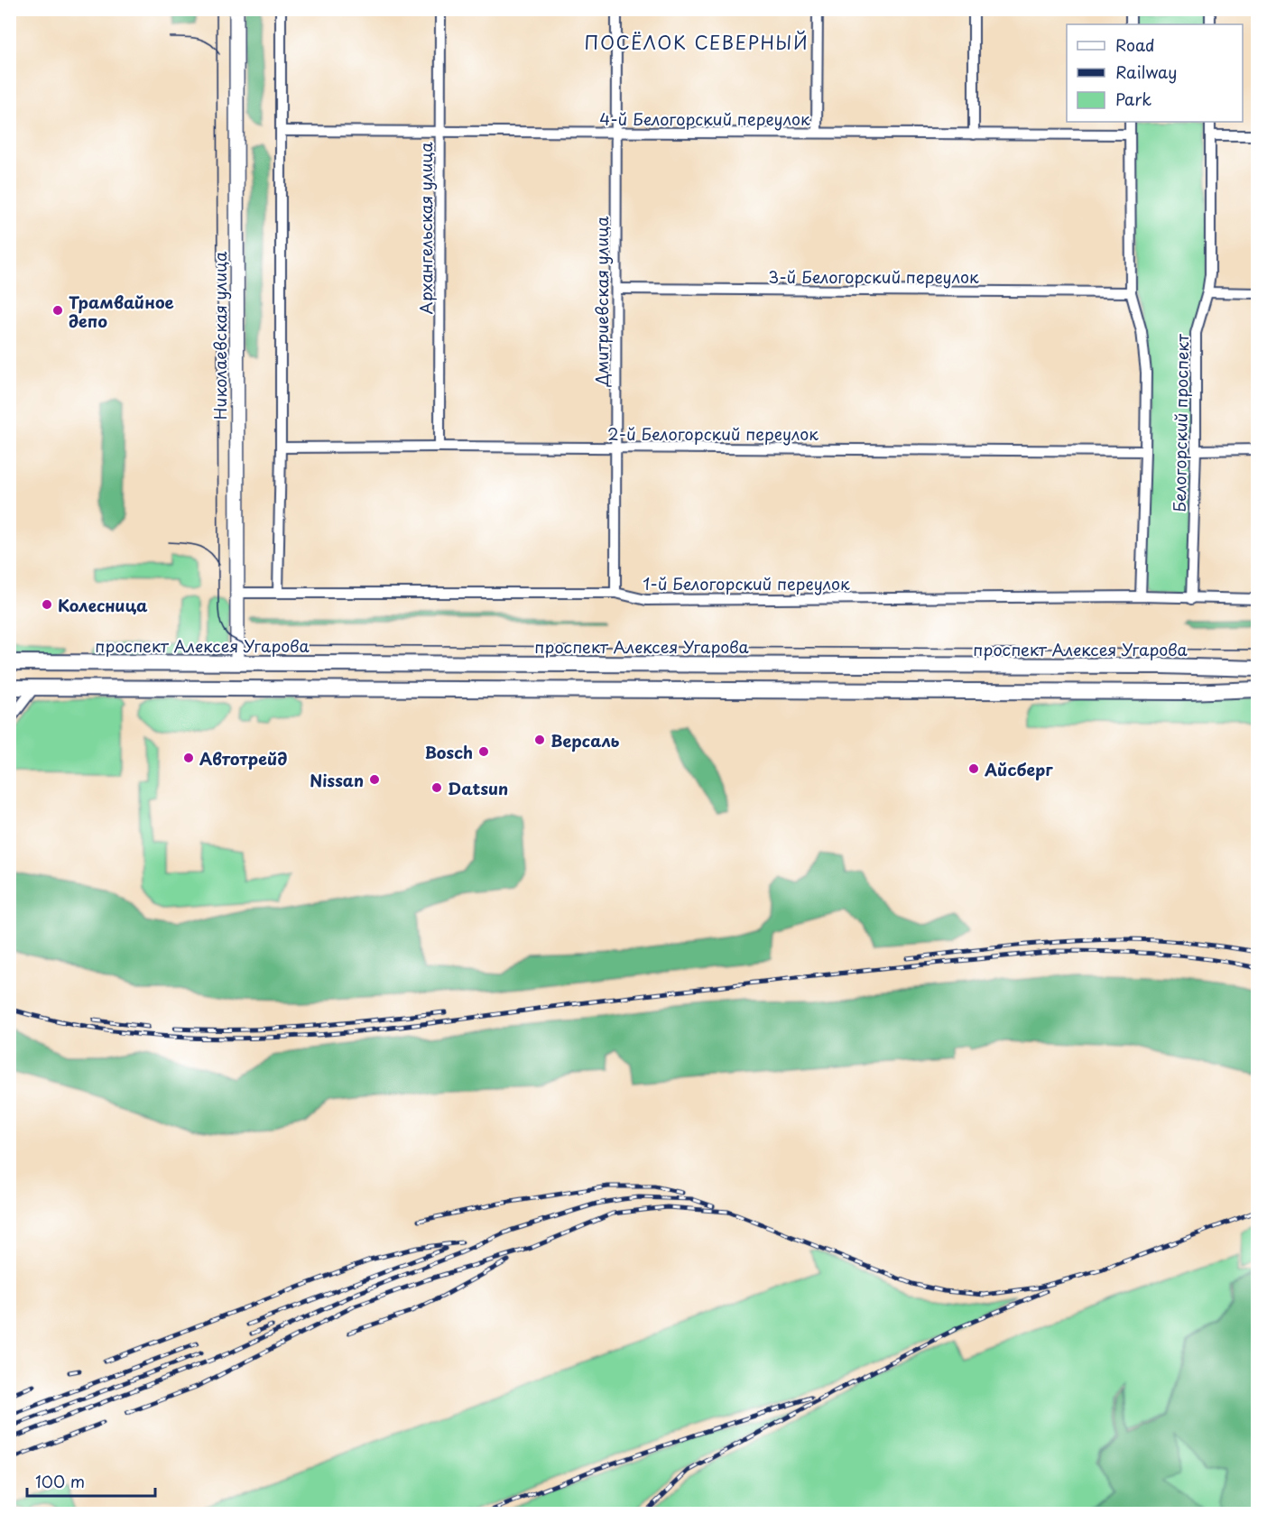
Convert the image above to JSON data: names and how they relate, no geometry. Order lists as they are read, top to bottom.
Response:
{
  "streets": {
    "main road": ["Николаевская улица", "проспект Алексея Угарова"],
    "street": [
      "4-й Белогорский переулок",
      "Архангельская улица",
      "3-й Белогорский переулок",
      "Дмитриевская улица",
      "Белогорский проспект",
      "2-й Белогорский переулок",
      "1-й Белогорский переулок"
    ]
  },
  "crossings": [
    ["4-й Белогорский переулок", "Архангельская улица"],
    ["4-й Белогорский переулок", "Дмитриевская улица"],
    ["Архангельская улица", "2-й Белогорский переулок"],
    ["3-й Белогорский переулок", "Дмитриевская улица"],
    ["Дмитриевская улица", "2-й Белогорский переулок"],
    ["Дмитриевская улица", "1-й Белогорский переулок"],
    ["Николаевская улица", "1-й Белогорский переулок"],
    ["Николаевская улица", "проспект Алексея Угарова"],
    ["Белогорский проспект", "1-й Белогорский переулок"]
  ],
  "districts": ["ПОСЁЛОК СЕВЕРНЫЙ"],
  "places": [
    "Трамвайное депо",
    "Колесница",
    "Версаль",
    "Bosch",
    "Автотрейд",
    "Айсберг",
    "Nissan",
    "Datsun"
  ],
  "legend": ["Road", "Railway", "Park"],
  "scale_bar": "100 m"
}
